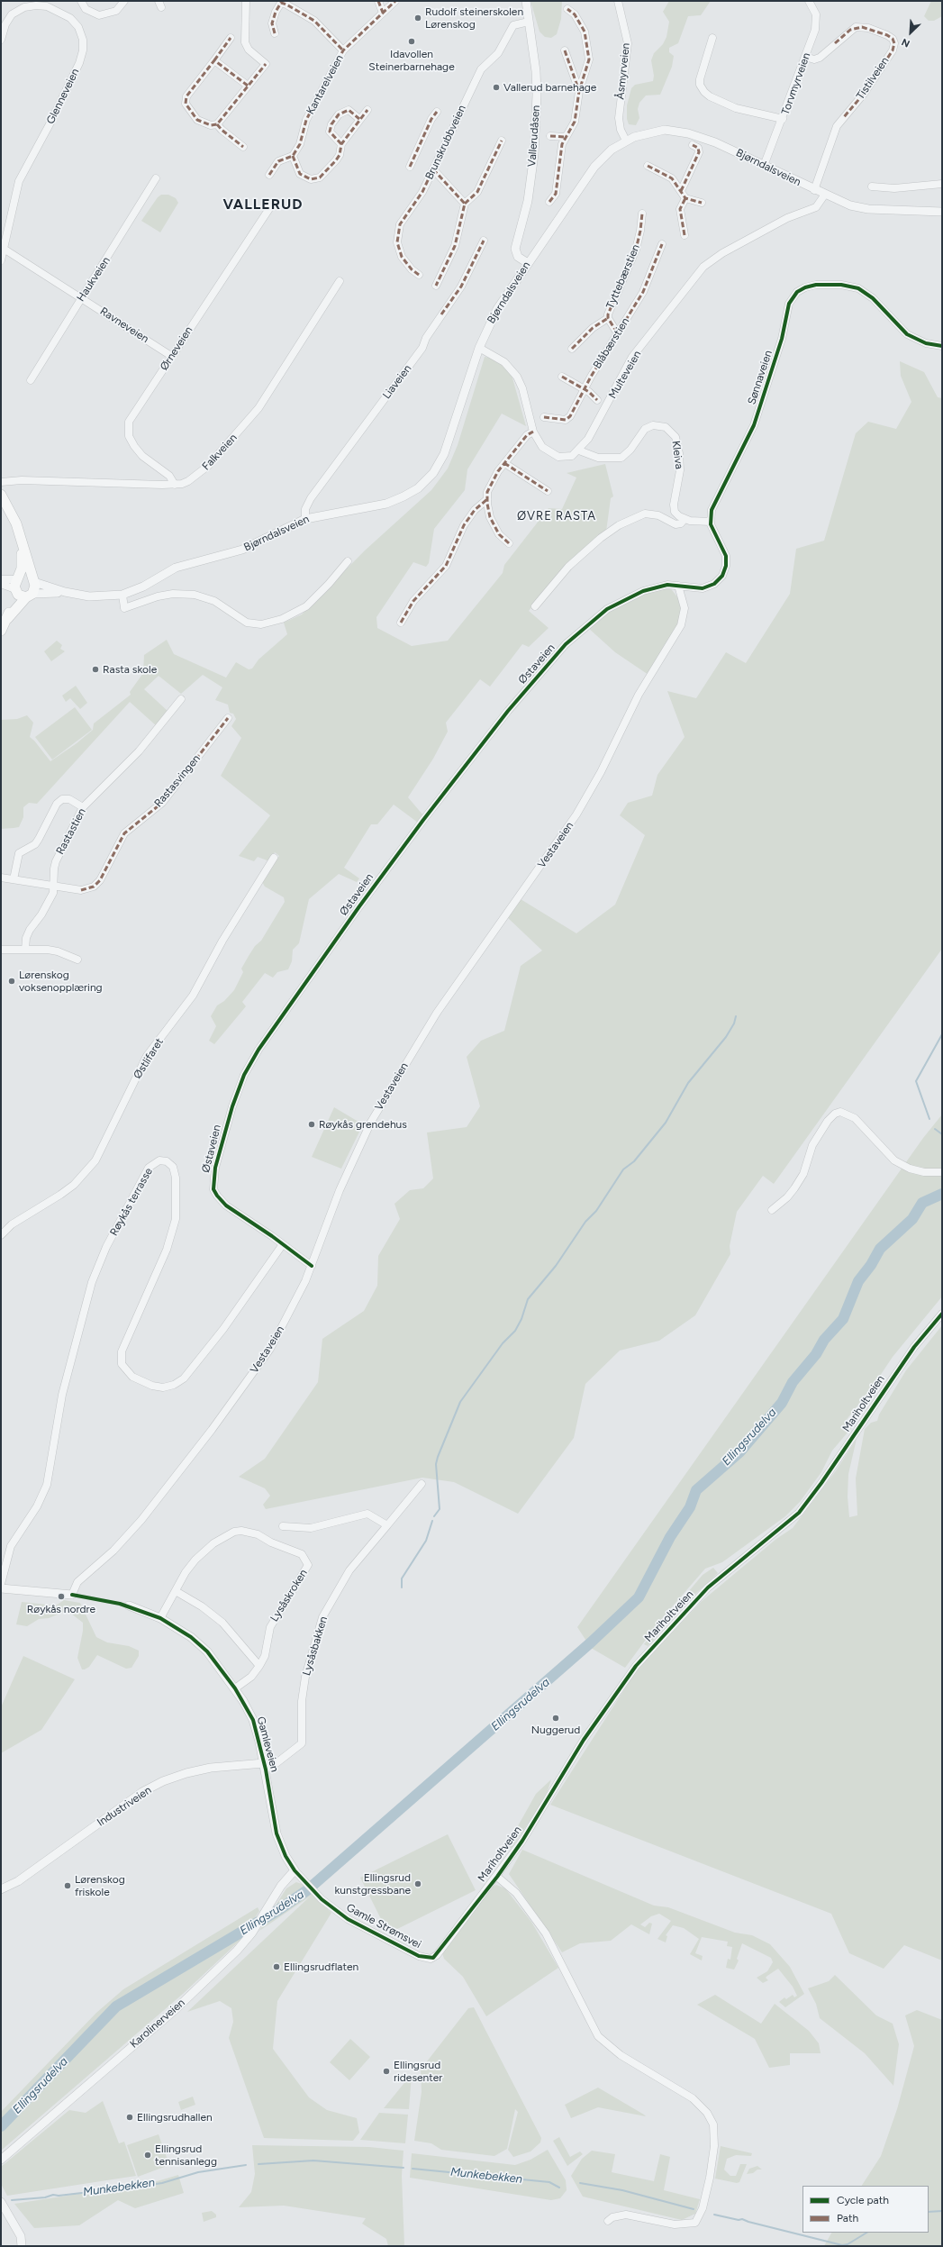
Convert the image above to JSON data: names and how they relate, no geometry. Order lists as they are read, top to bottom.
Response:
{
  "streets": {
    "street": [
      "Åsmyrveien",
      "Tistilveien",
      "Torvmyrveien",
      "Kantarelveien",
      "Glenneveien",
      "Vallerudåsen",
      "Brunskrubbveien",
      "Bjørndalsveien",
      "Tyttebærstien",
      "Haukveien",
      "Ravneveien",
      "Blåbærstien",
      "Ørneveien",
      "Multeveien",
      "Sønnaveien",
      "Liaveien",
      "Falkveien",
      "Kleiva",
      "Østaveien",
      "Rastasvingen",
      "Rastastien",
      "Vestaveien",
      "Østlifaret",
      "Røykås terrasse",
      "Mariholtveien",
      "Lysåskroken",
      "Lysåsbakken",
      "Gamleveien",
      "Industriveien",
      "Gamle Strømsvei",
      "Karolinerveien"
    ]
  },
  "crossings": [
    ["Åsmyrveien", "Bjørndalsveien"],
    ["Tistilveien", "Torvmyrveien"],
    ["Tistilveien", "Bjørndalsveien"],
    ["Torvmyrveien", "Bjørndalsveien"],
    ["Glenneveien", "Ravneveien"],
    ["Vallerudåsen", "Brunskrubbveien"],
    ["Vallerudåsen", "Bjørndalsveien"],
    ["Bjørndalsveien", "Multeveien"],
    ["Bjørndalsveien", "Liaveien"],
    ["Tyttebærstien", "Blåbærstien"],
    ["Haukveien", "Ravneveien"],
    ["Ravneveien", "Ørneveien"],
    ["Ørneveien", "Falkveien"],
    ["Multeveien", "Kleiva"],
    ["Østaveien", "Vestaveien"],
    ["Østaveien", "Røykås terrasse"],
    ["Rastasvingen", "Rastastien"],
    ["Mariholtveien", "Gamle Strømsvei"],
    ["Lysåskroken", "Gamleveien"],
    ["Lysåsbakken", "Gamleveien"],
    ["Lysåsbakken", "Industriveien"],
    ["Gamleveien", "Industriveien"],
    ["Gamleveien", "Gamle Strømsvei"],
    ["Gamleveien", "Karolinerveien"],
    ["Gamle Strømsvei", "Karolinerveien"]
  ],
  "districts": ["VALLERUD", "ØVRE RASTA"],
  "water": ["Ellingsrudelva", "Munkebekken"],
  "places": [
    "Rudolf steinerskolen Lørenskog",
    "Idavollen Steinerbarnehage",
    "Vallerud barnehage",
    "Rasta skole",
    "Lørenskog voksenopplæring",
    "Røykås grendehus",
    "Røykås nordre",
    "Nuggerud",
    "Ellingsrud kunstgressbane",
    "Lørenskog friskole",
    "Ellingsrudflaten",
    "Ellingsrud ridesenter",
    "Ellingsrudhallen",
    "Ellingsrud tennisanlegg"
  ],
  "legend": ["Cycle path", "Path"],
  "north": "bottom left"
}
